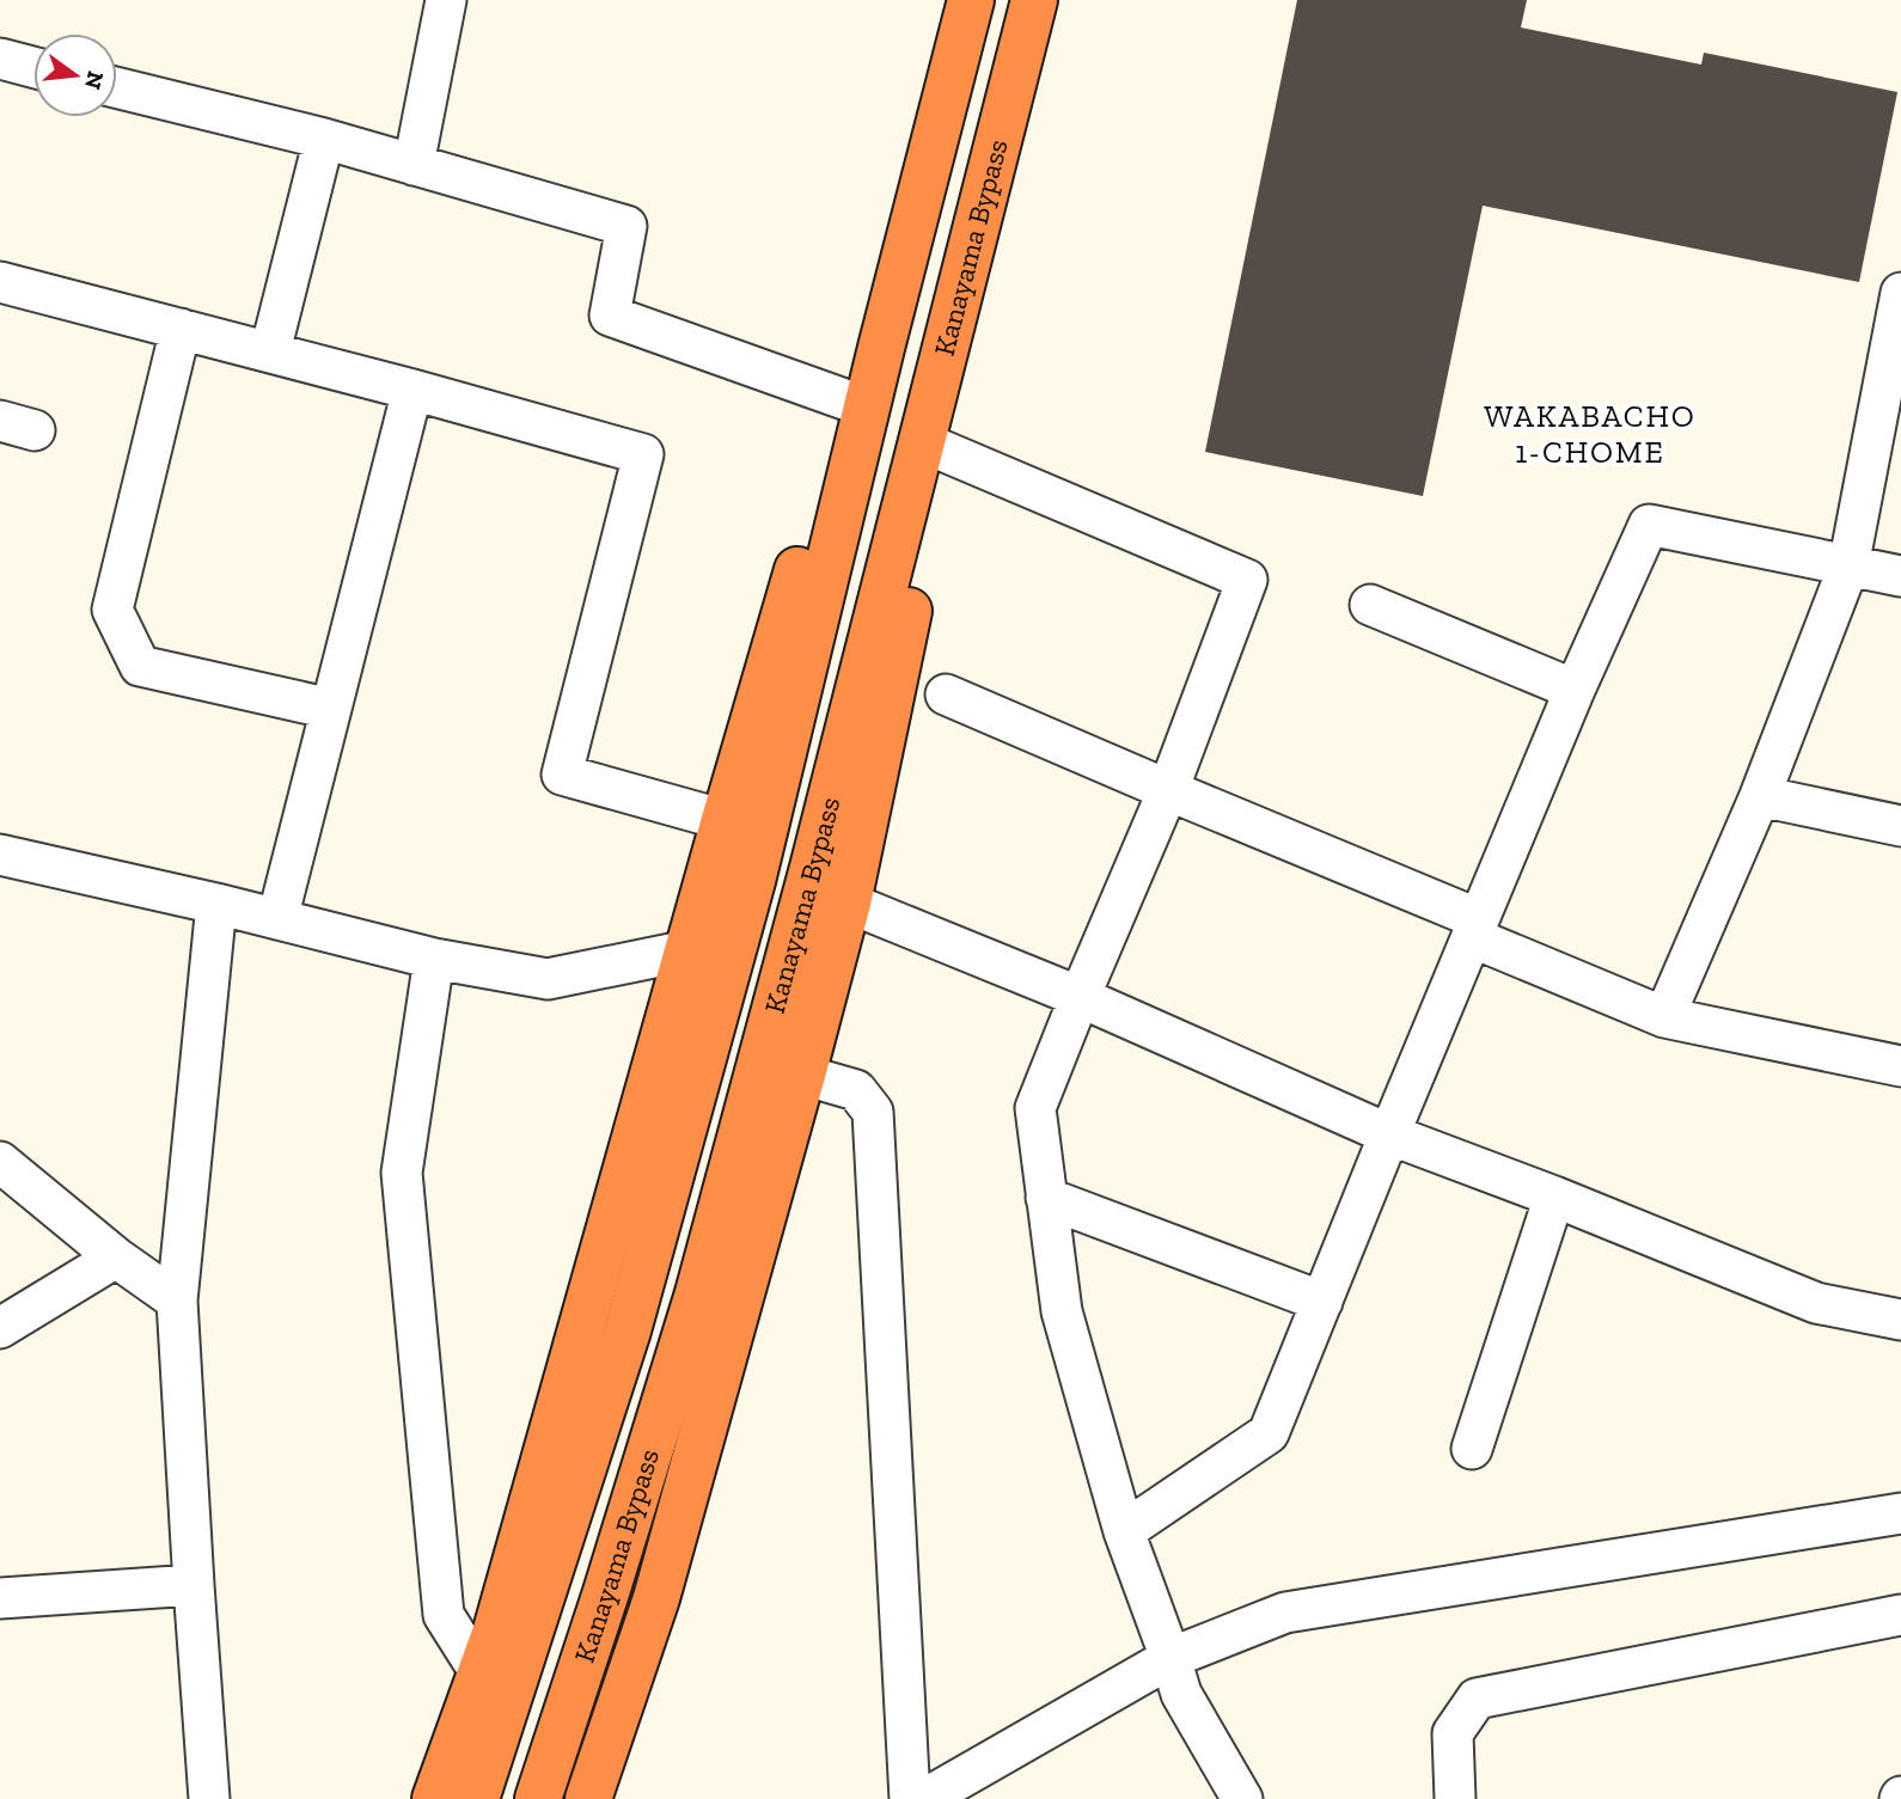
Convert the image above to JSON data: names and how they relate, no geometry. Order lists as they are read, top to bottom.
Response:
{
  "streets": {
    "highway": ["Kanayama Bypass"]
  },
  "districts": ["WAKABACHO 1-CHOME"],
  "north": "right"
}
